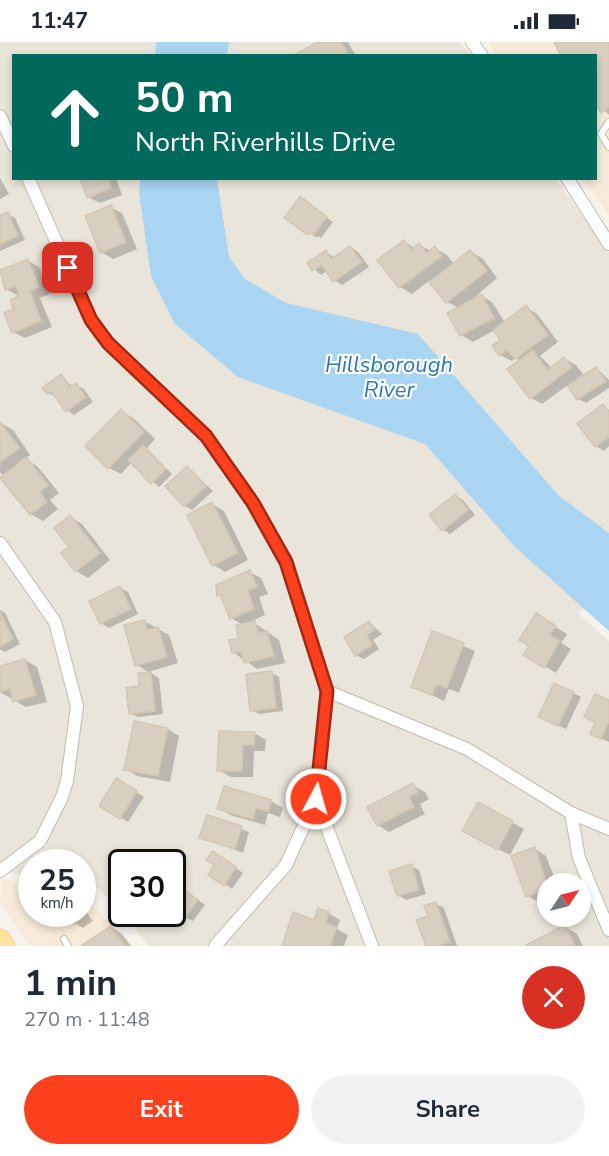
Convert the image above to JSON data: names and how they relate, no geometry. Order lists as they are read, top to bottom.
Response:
{
  "water": ["Hillsborough River"],
  "north": "top right",
  "page": {
    "status": "11:47",
    "turn": ["50 m", "North Riverhills Drive"],
    "speed": "25 km/h",
    "limit": "30",
    "heading": ["1 min", "270 m · 11:48"],
    "buttons": ["Exit", "Share"]
  }
}
